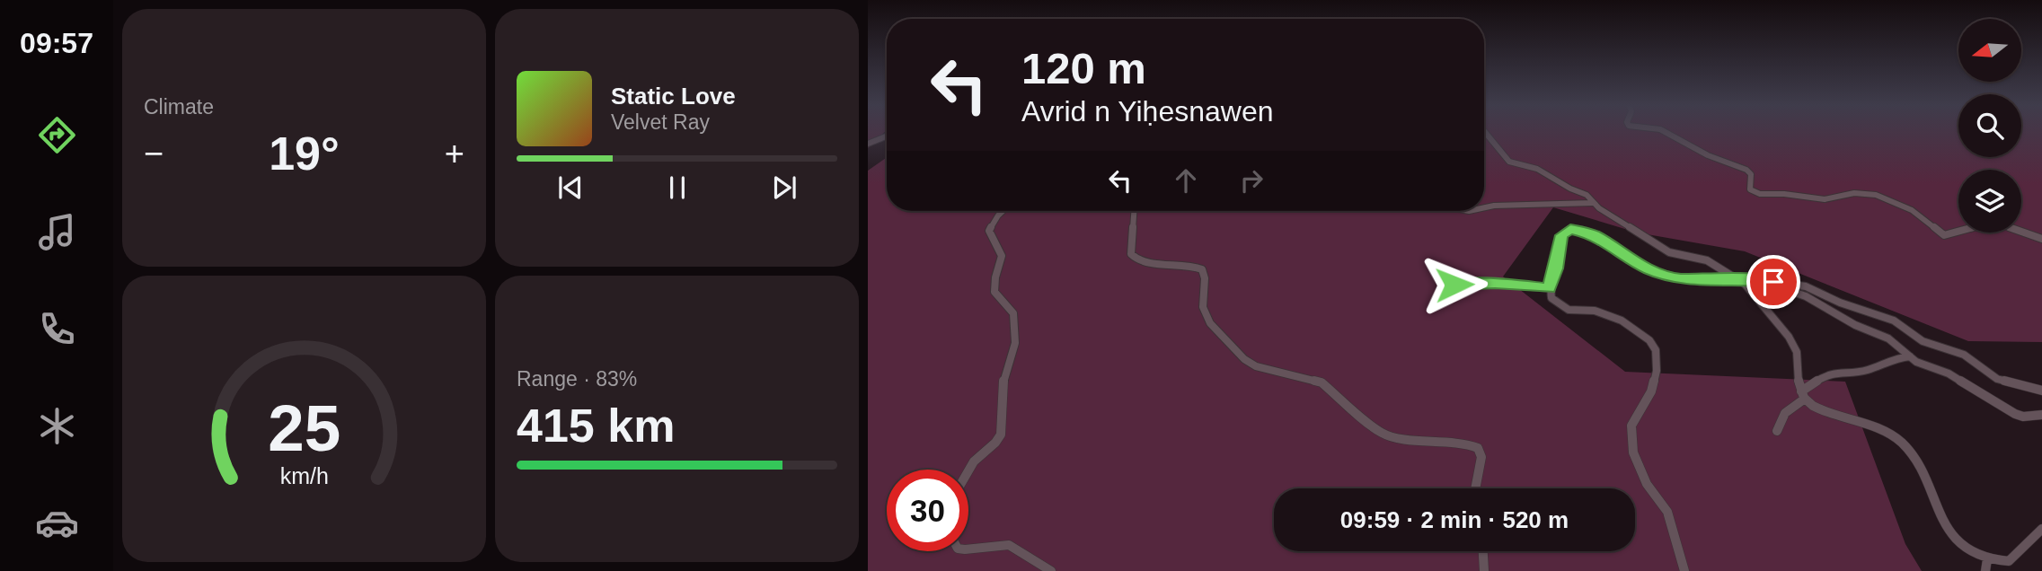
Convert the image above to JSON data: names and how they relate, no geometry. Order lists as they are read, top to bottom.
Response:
{
  "north": "left",
  "page": {
    "tabs": "09:57",
    "tile": [
      "Climate",
      ["Range · 83%", "415 km"]
    ],
    "turn": ["120 m", "Avrid n Yiḥesnawen"],
    "song": ["Static Love", "Velvet Ray"],
    "heat": ["−", "19°", "+"],
    "limit": "30",
    "trip": "09:59 · 2 min · 520 m",
    "gauge": ["25", "km/h"]
  }
}
